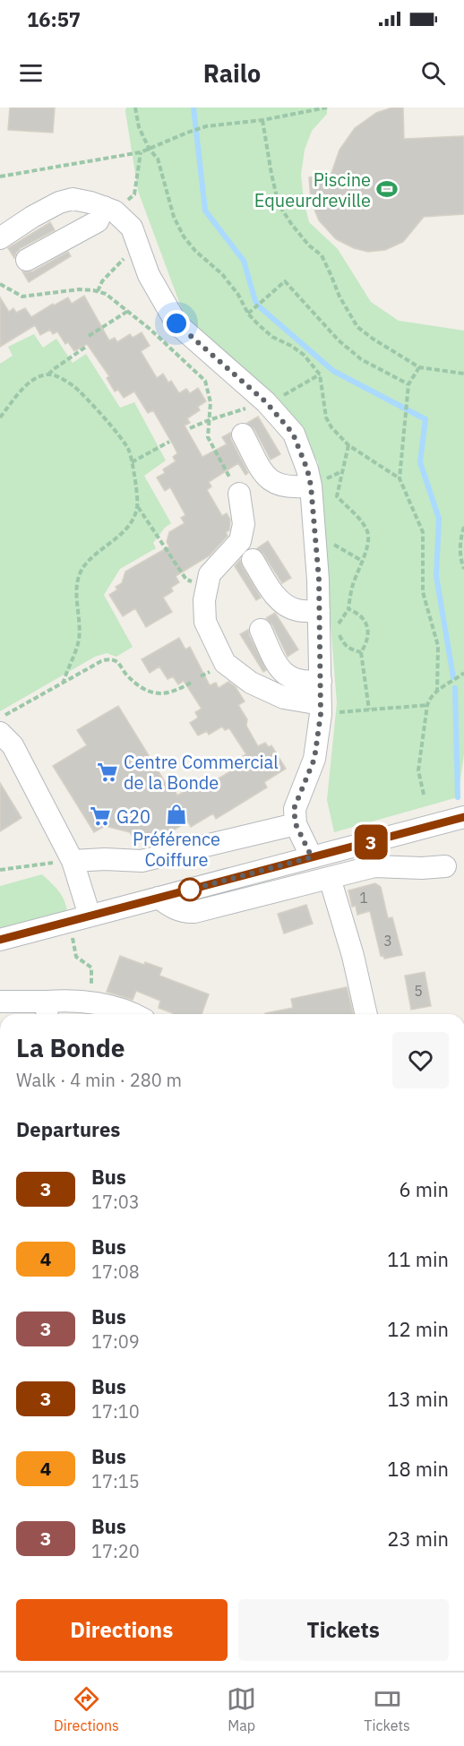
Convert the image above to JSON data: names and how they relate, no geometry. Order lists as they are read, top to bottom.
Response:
{
  "places": {
    "sports": ["Piscine Equeurdreville"],
    "supermarket": ["Centre Commercial de la Bonde", "G20"],
    "shop": ["Préférence Coiffure"]
  },
  "lines": ["bus line 3"],
  "house_numbers": ["1", "3", "5"],
  "page": {
    "status": "16:57",
    "header": "Railo",
    "on_map": "3",
    "heading": [
      ["La Bonde", "Walk · 4 min · 280 m"],
      "Departures"
    ],
    "list": [
      {
        "mark": "3",
        "name": "Bus",
        "note": "17:03",
        "value": "6 min"
      },
      {
        "mark": "4",
        "name": "Bus",
        "note": "17:08",
        "value": "11 min"
      },
      {
        "mark": "3",
        "name": "Bus",
        "note": "17:09",
        "value": "12 min"
      },
      {
        "mark": "3",
        "name": "Bus",
        "note": "17:10",
        "value": "13 min"
      },
      {
        "mark": "4",
        "name": "Bus",
        "note": "17:15",
        "value": "18 min"
      },
      {
        "mark": "3",
        "name": "Bus",
        "note": "17:20",
        "value": "23 min"
      }
    ],
    "buttons": ["Directions", "Tickets"],
    "tabs": ["Directions", "Map", "Tickets"]
  }
}
